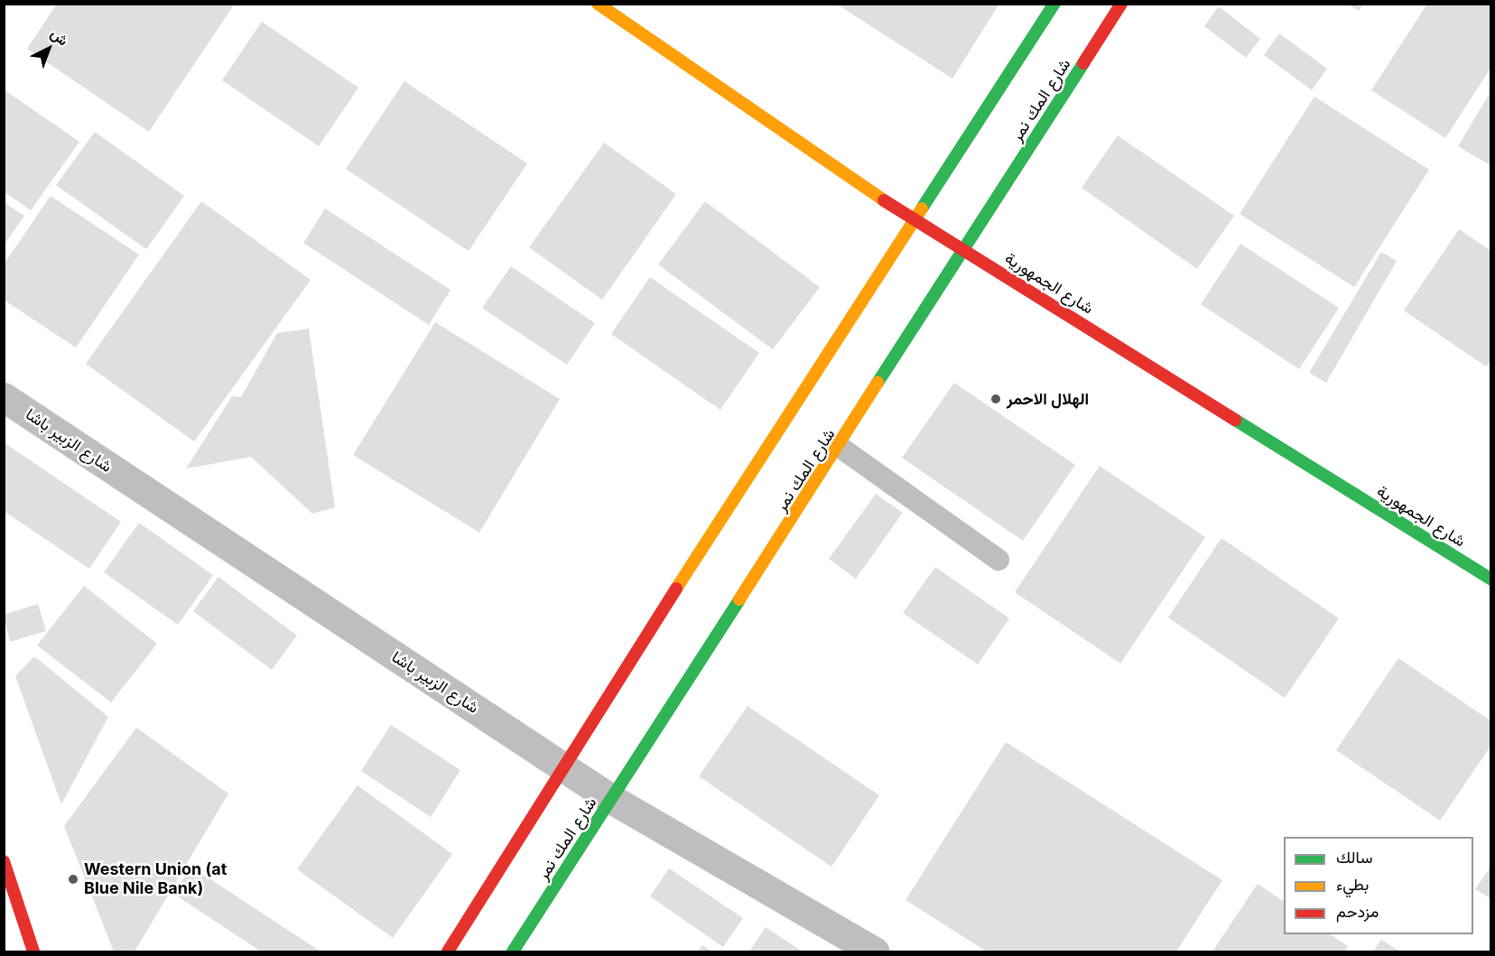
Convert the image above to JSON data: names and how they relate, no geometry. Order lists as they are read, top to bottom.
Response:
{
  "streets": {
    "main road": ["شارع المك نمر", "شارع الجمهورية"],
    "street": ["شارع الزبير باشا"]
  },
  "crossings": [
    ["شارع المك نمر", "شارع الجمهورية"],
    ["شارع المك نمر", "شارع الزبير باشا"]
  ],
  "places": ["الهلال الاحمر", "Western Union (at Blue Nile Bank)"],
  "legend": ["سالك", "بطيء", "مزدحم"],
  "north": "top right"
}
